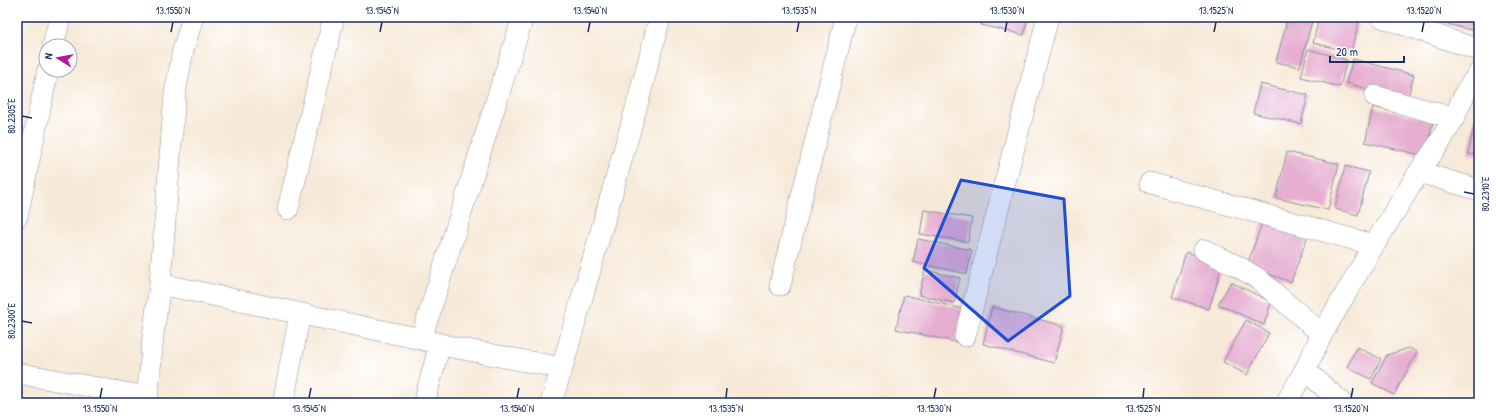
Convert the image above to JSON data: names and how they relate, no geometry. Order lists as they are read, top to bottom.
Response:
{
  "scale_bar": "20 m",
  "north": "left",
  "coordinates": [
    "13.1550°N",
    "13.1545°N",
    "13.1540°N",
    "13.1535°N",
    "13.1530°N",
    "13.1525°N",
    "13.1520°N",
    "80.2305°E",
    "80.2310°E",
    "80.2300°E"
  ]
}
